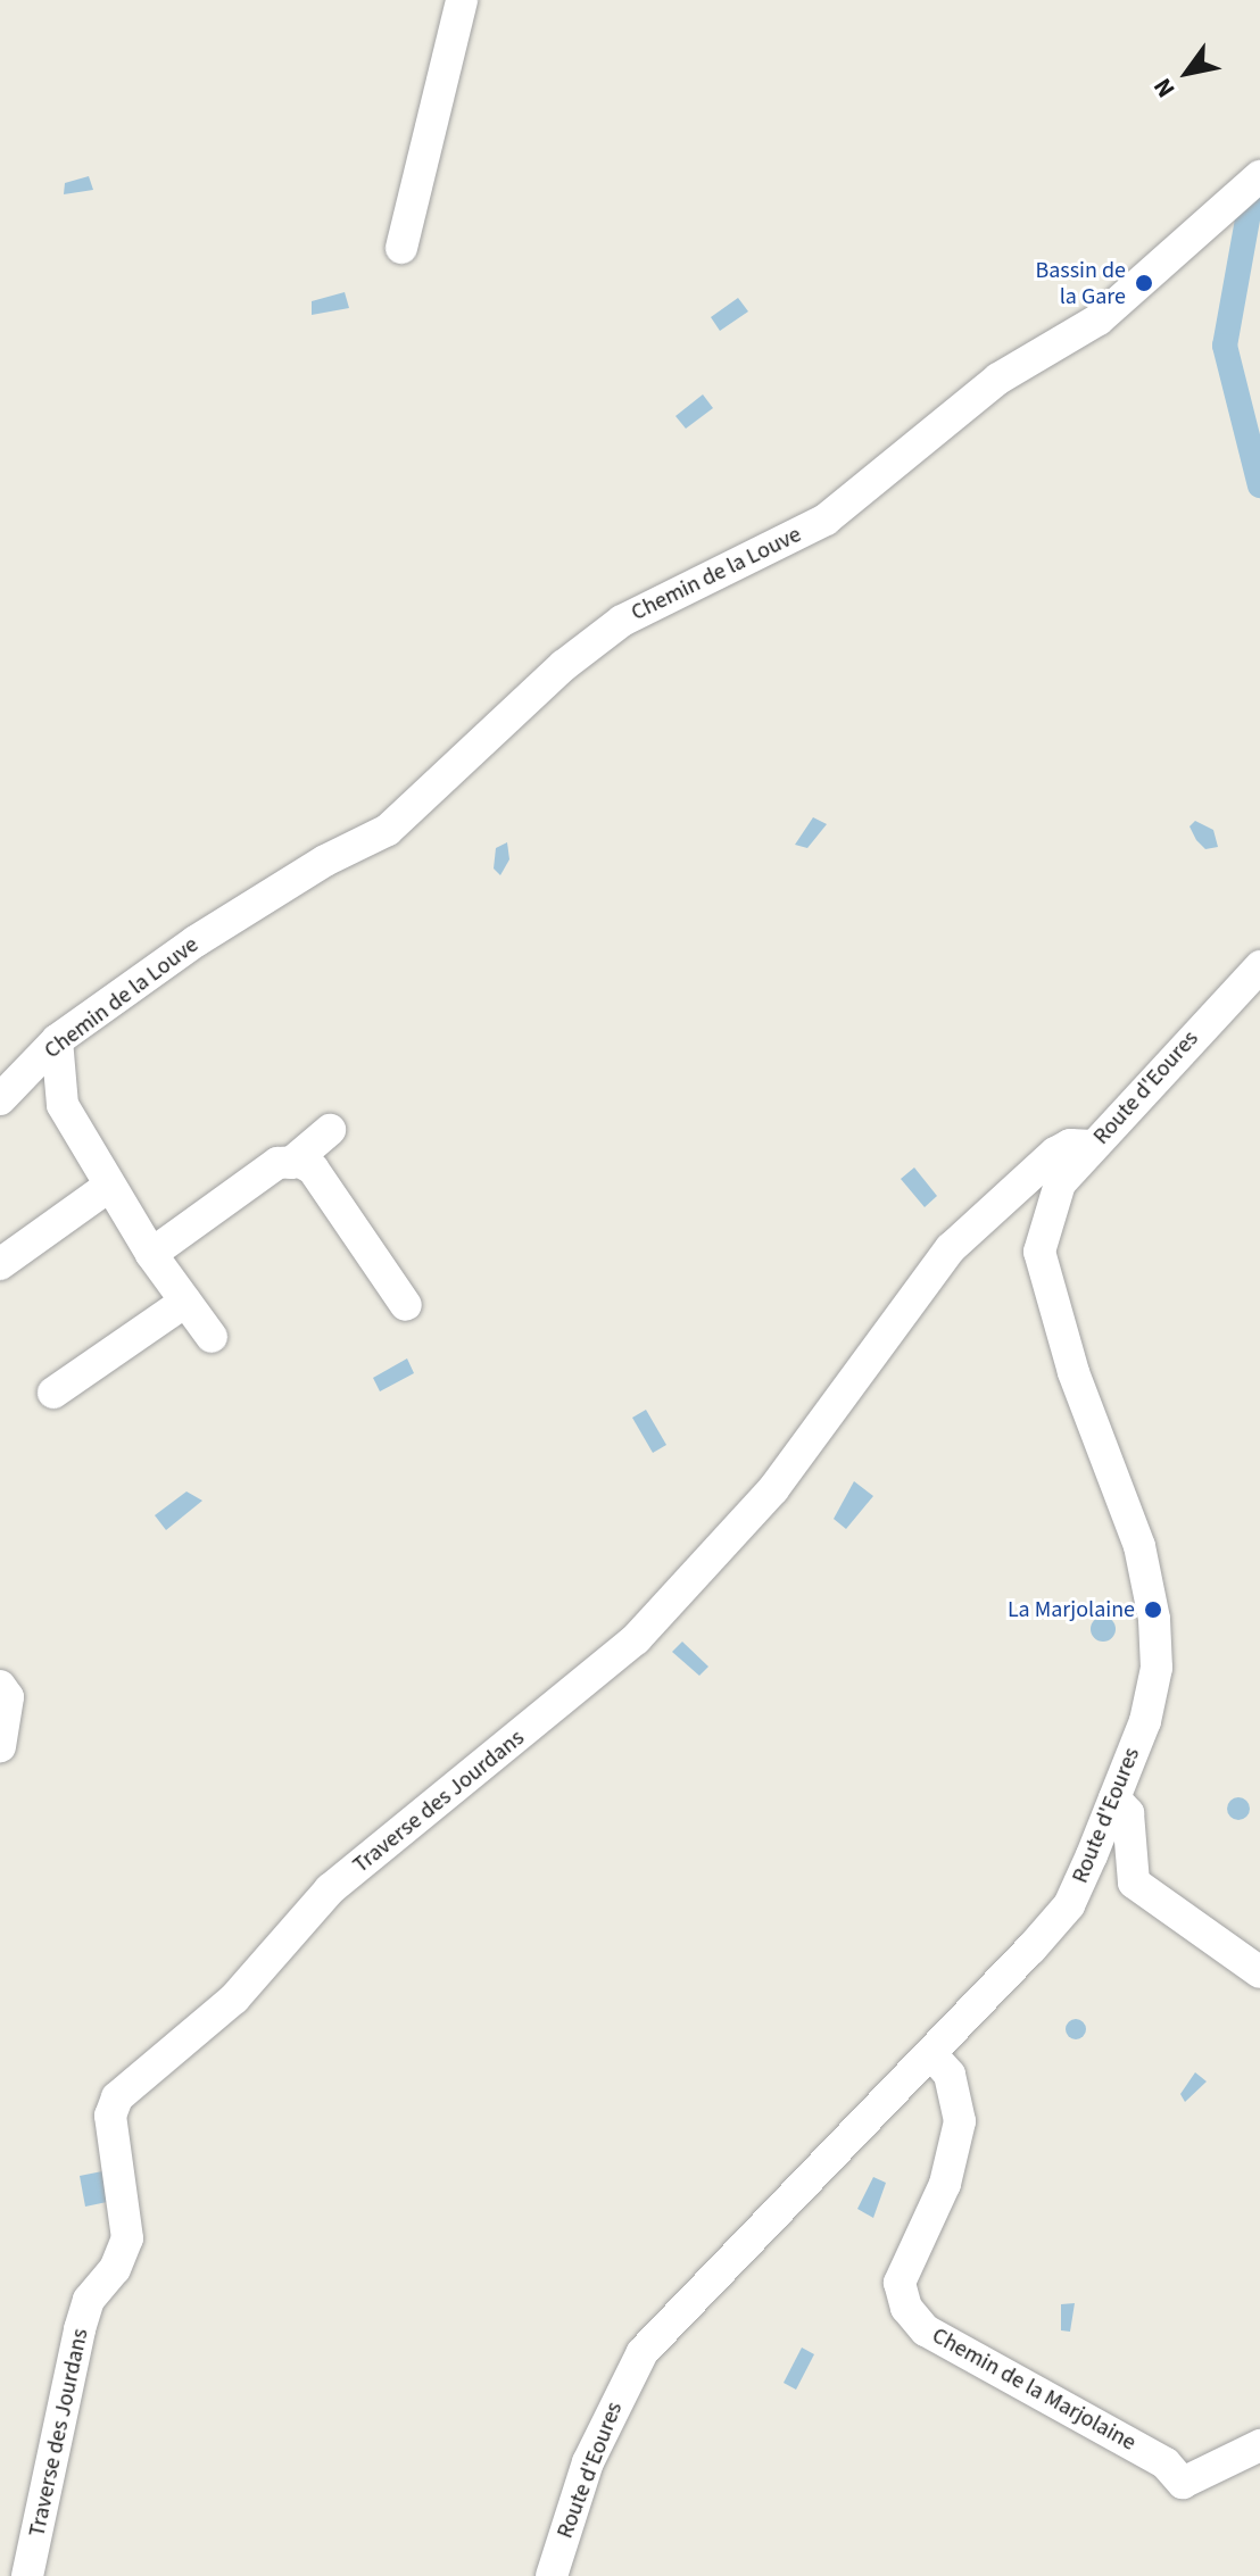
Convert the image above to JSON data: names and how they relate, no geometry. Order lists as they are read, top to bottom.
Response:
{
  "streets": {
    "street": [
      "Chemin de la Louve",
      "Route d'Eoures",
      "Traverse des Jourdans",
      "Chemin de la Marjolaine"
    ]
  },
  "crossings": [
    ["Route d'Eoures", "Traverse des Jourdans"],
    ["Route d'Eoures", "Chemin de la Marjolaine"]
  ],
  "places": ["Bassin de la Gare", "La Marjolaine"],
  "north": "bottom left"
}
